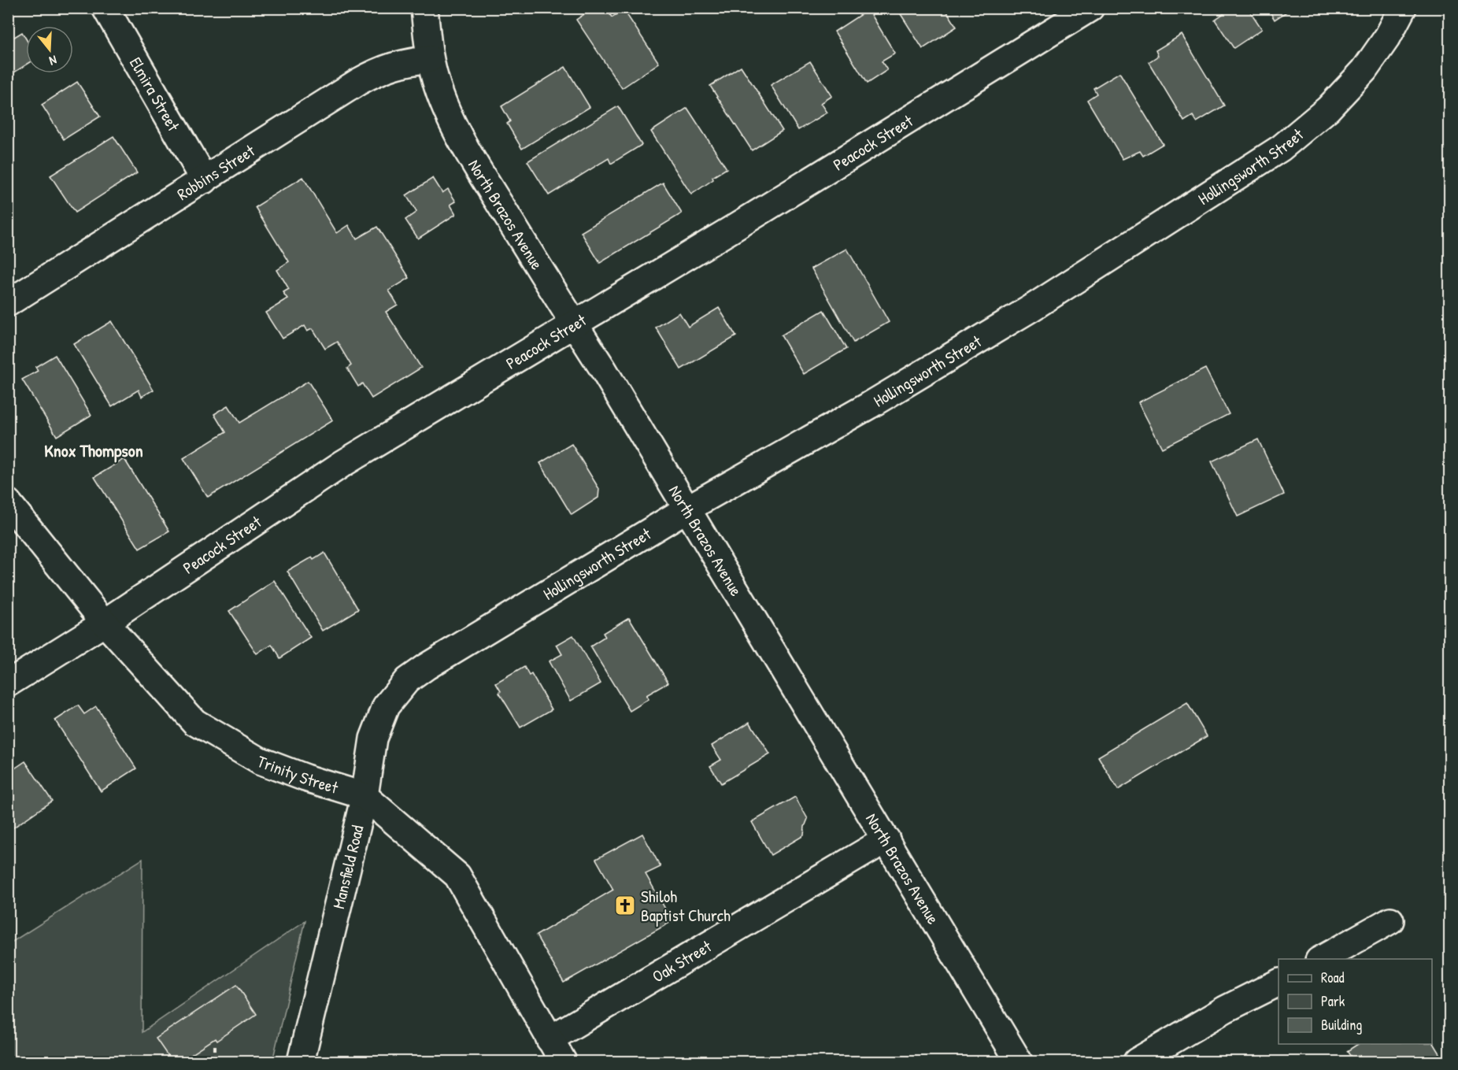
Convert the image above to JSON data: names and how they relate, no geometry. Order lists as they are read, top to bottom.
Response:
{
  "streets": {
    "street": [
      "Elmira Street",
      "Peacock Street",
      "Hollingsworth Street",
      "Robbins Street",
      "North Brazos Avenue",
      "Trinity Street",
      "Mansfield Road",
      "Oak Street"
    ]
  },
  "crossings": [
    ["Elmira Street", "Robbins Street"],
    ["Peacock Street", "North Brazos Avenue"],
    ["Peacock Street", "Trinity Street"],
    ["Hollingsworth Street", "North Brazos Avenue"],
    ["Hollingsworth Street", "Mansfield Road"],
    ["Robbins Street", "North Brazos Avenue"],
    ["North Brazos Avenue", "Oak Street"],
    ["Trinity Street", "Mansfield Road"],
    ["Trinity Street", "Oak Street"]
  ],
  "districts": ["Knox Thompson"],
  "places": {
    "church": ["Shiloh Baptist Church"]
  },
  "legend": ["Road", "Park", "Building"],
  "north": "bottom"
}
